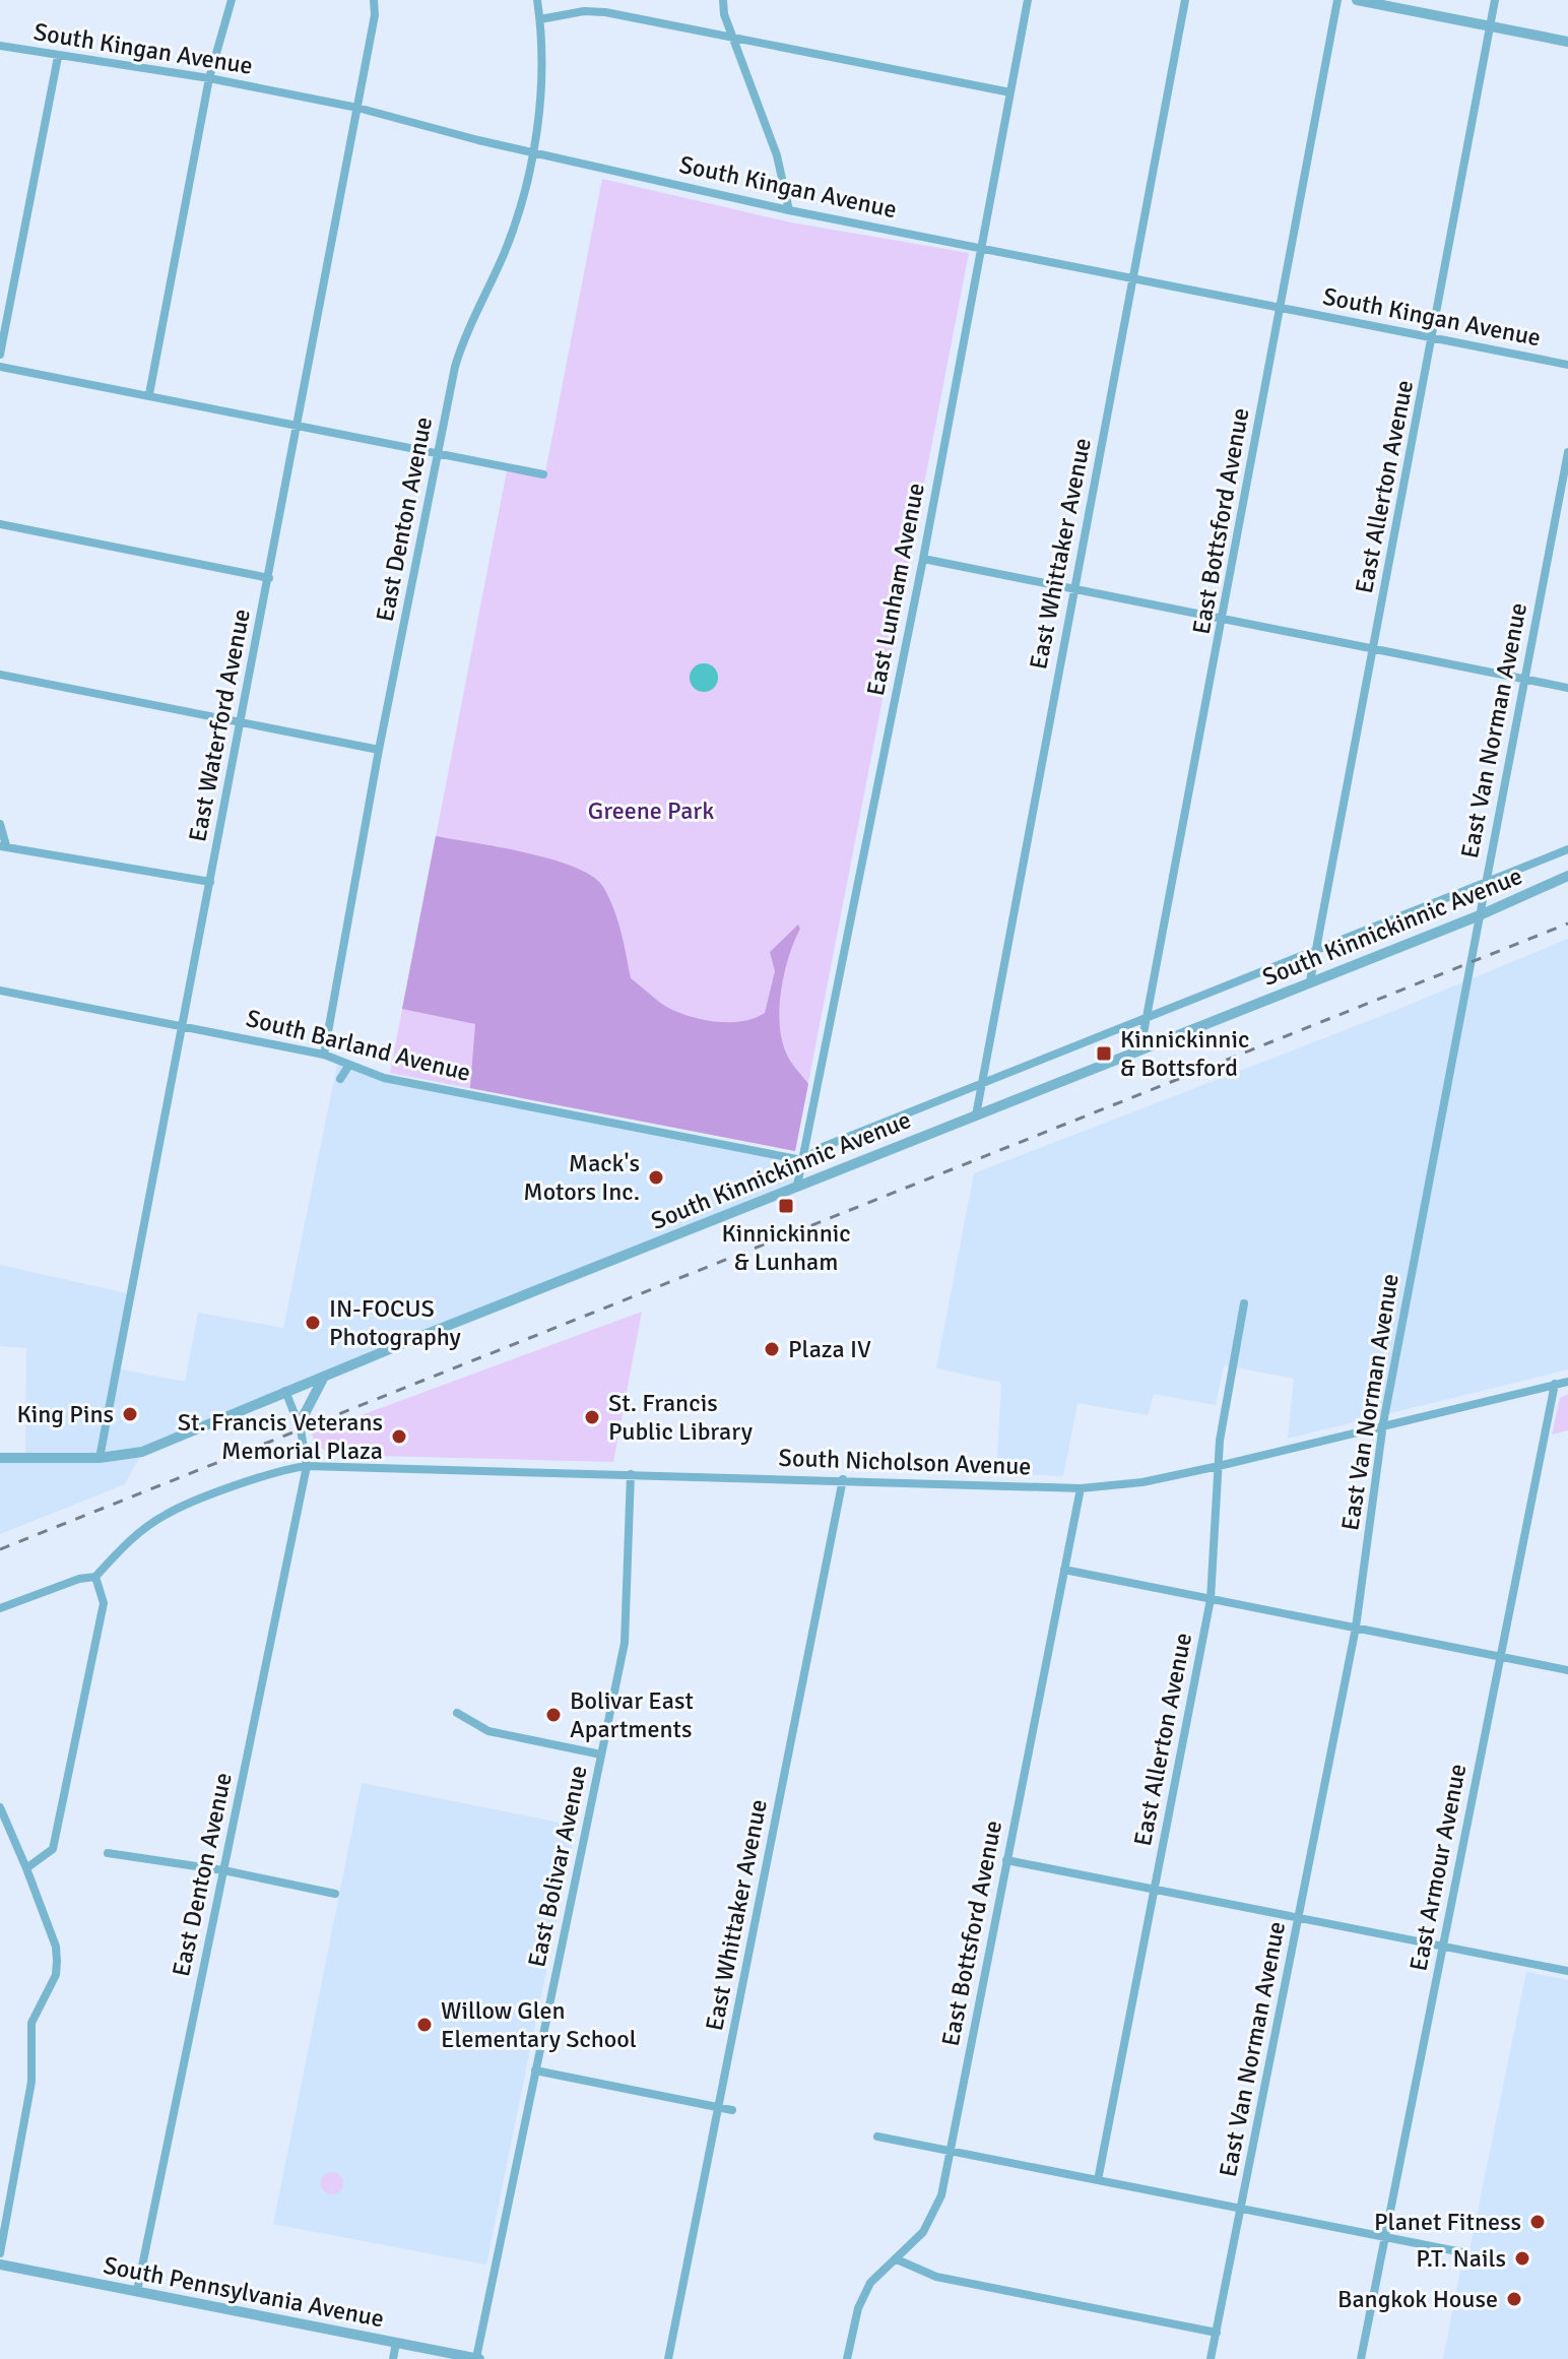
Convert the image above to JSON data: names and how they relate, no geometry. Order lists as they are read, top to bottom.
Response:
{
  "streets": {
    "street": [
      "South Kingan Avenue",
      "East Allerton Avenue",
      "East Denton Avenue",
      "East Bottsford Avenue",
      "East Whittaker Avenue",
      "East Lunham Avenue",
      "East Waterford Avenue",
      "East Van Norman Avenue",
      "South Kinnickinnic Avenue",
      "South Barland Avenue",
      "South Nicholson Avenue",
      "East Bolivar Avenue",
      "East Armour Avenue",
      "South Pennsylvania Avenue"
    ]
  },
  "crossings": [
    ["South Kingan Avenue", "East Allerton Avenue"],
    ["South Kingan Avenue", "East Denton Avenue"],
    ["South Kingan Avenue", "East Bottsford Avenue"],
    ["South Kingan Avenue", "East Whittaker Avenue"],
    ["South Kingan Avenue", "East Lunham Avenue"],
    ["South Kingan Avenue", "East Waterford Avenue"],
    ["East Allerton Avenue", "South Kinnickinnic Avenue"],
    ["East Allerton Avenue", "South Nicholson Avenue"],
    ["East Denton Avenue", "South Barland Avenue"],
    ["East Denton Avenue", "South Nicholson Avenue"],
    ["East Denton Avenue", "South Pennsylvania Avenue"],
    ["East Bottsford Avenue", "South Kinnickinnic Avenue"],
    ["East Bottsford Avenue", "South Nicholson Avenue"],
    ["East Whittaker Avenue", "South Kinnickinnic Avenue"],
    ["East Whittaker Avenue", "South Nicholson Avenue"],
    ["East Lunham Avenue", "South Kinnickinnic Avenue"],
    ["East Lunham Avenue", "South Barland Avenue"],
    ["East Waterford Avenue", "South Kinnickinnic Avenue"],
    ["East Waterford Avenue", "South Barland Avenue"],
    ["East Van Norman Avenue", "South Kinnickinnic Avenue"],
    ["East Van Norman Avenue", "South Nicholson Avenue"],
    ["South Kinnickinnic Avenue", "South Barland Avenue"],
    ["South Nicholson Avenue", "East Bolivar Avenue"],
    ["South Nicholson Avenue", "East Armour Avenue"],
    ["East Bolivar Avenue", "South Pennsylvania Avenue"]
  ],
  "parks": ["Greene Park"],
  "places": {
    "transit": ["Kinnickinnic & Bottsford", "Kinnickinnic & Lunham"],
    "other": [
      "Mack's Motors Inc.",
      "IN-FOCUS Photography",
      "Plaza IV",
      "King Pins",
      "St. Francis Public Library",
      "St. Francis Veterans Memorial Plaza",
      "Bolivar East Apartments",
      "Willow Glen Elementary School",
      "Planet Fitness",
      "P.T. Nails",
      "Bangkok House"
    ]
  }
}
